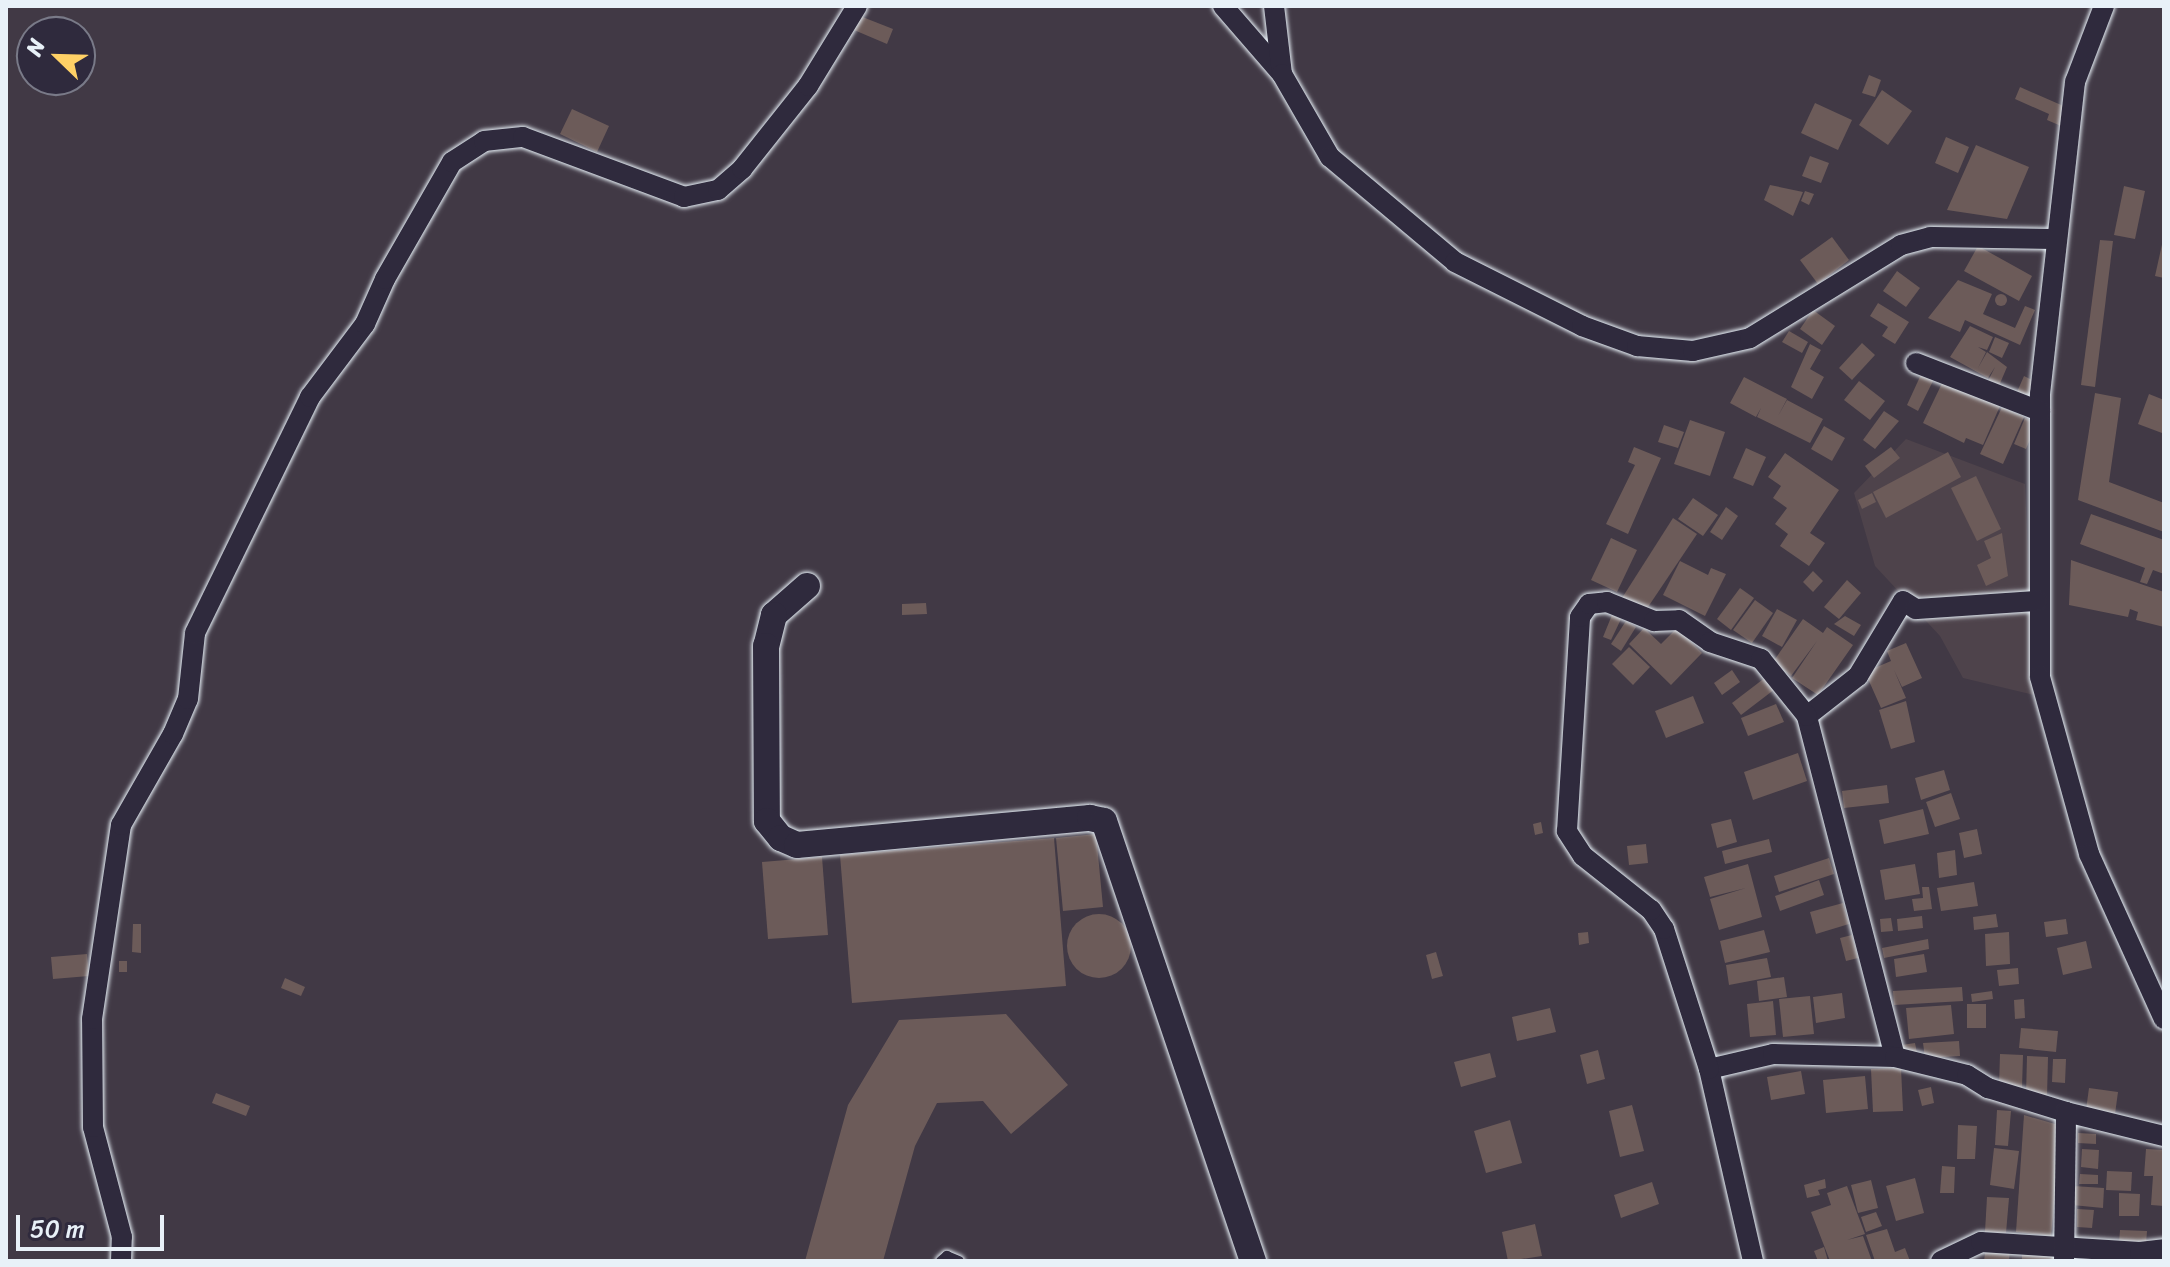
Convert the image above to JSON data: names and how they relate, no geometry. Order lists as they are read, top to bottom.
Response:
{
  "scale_bar": "50 m",
  "north": "top left"
}
